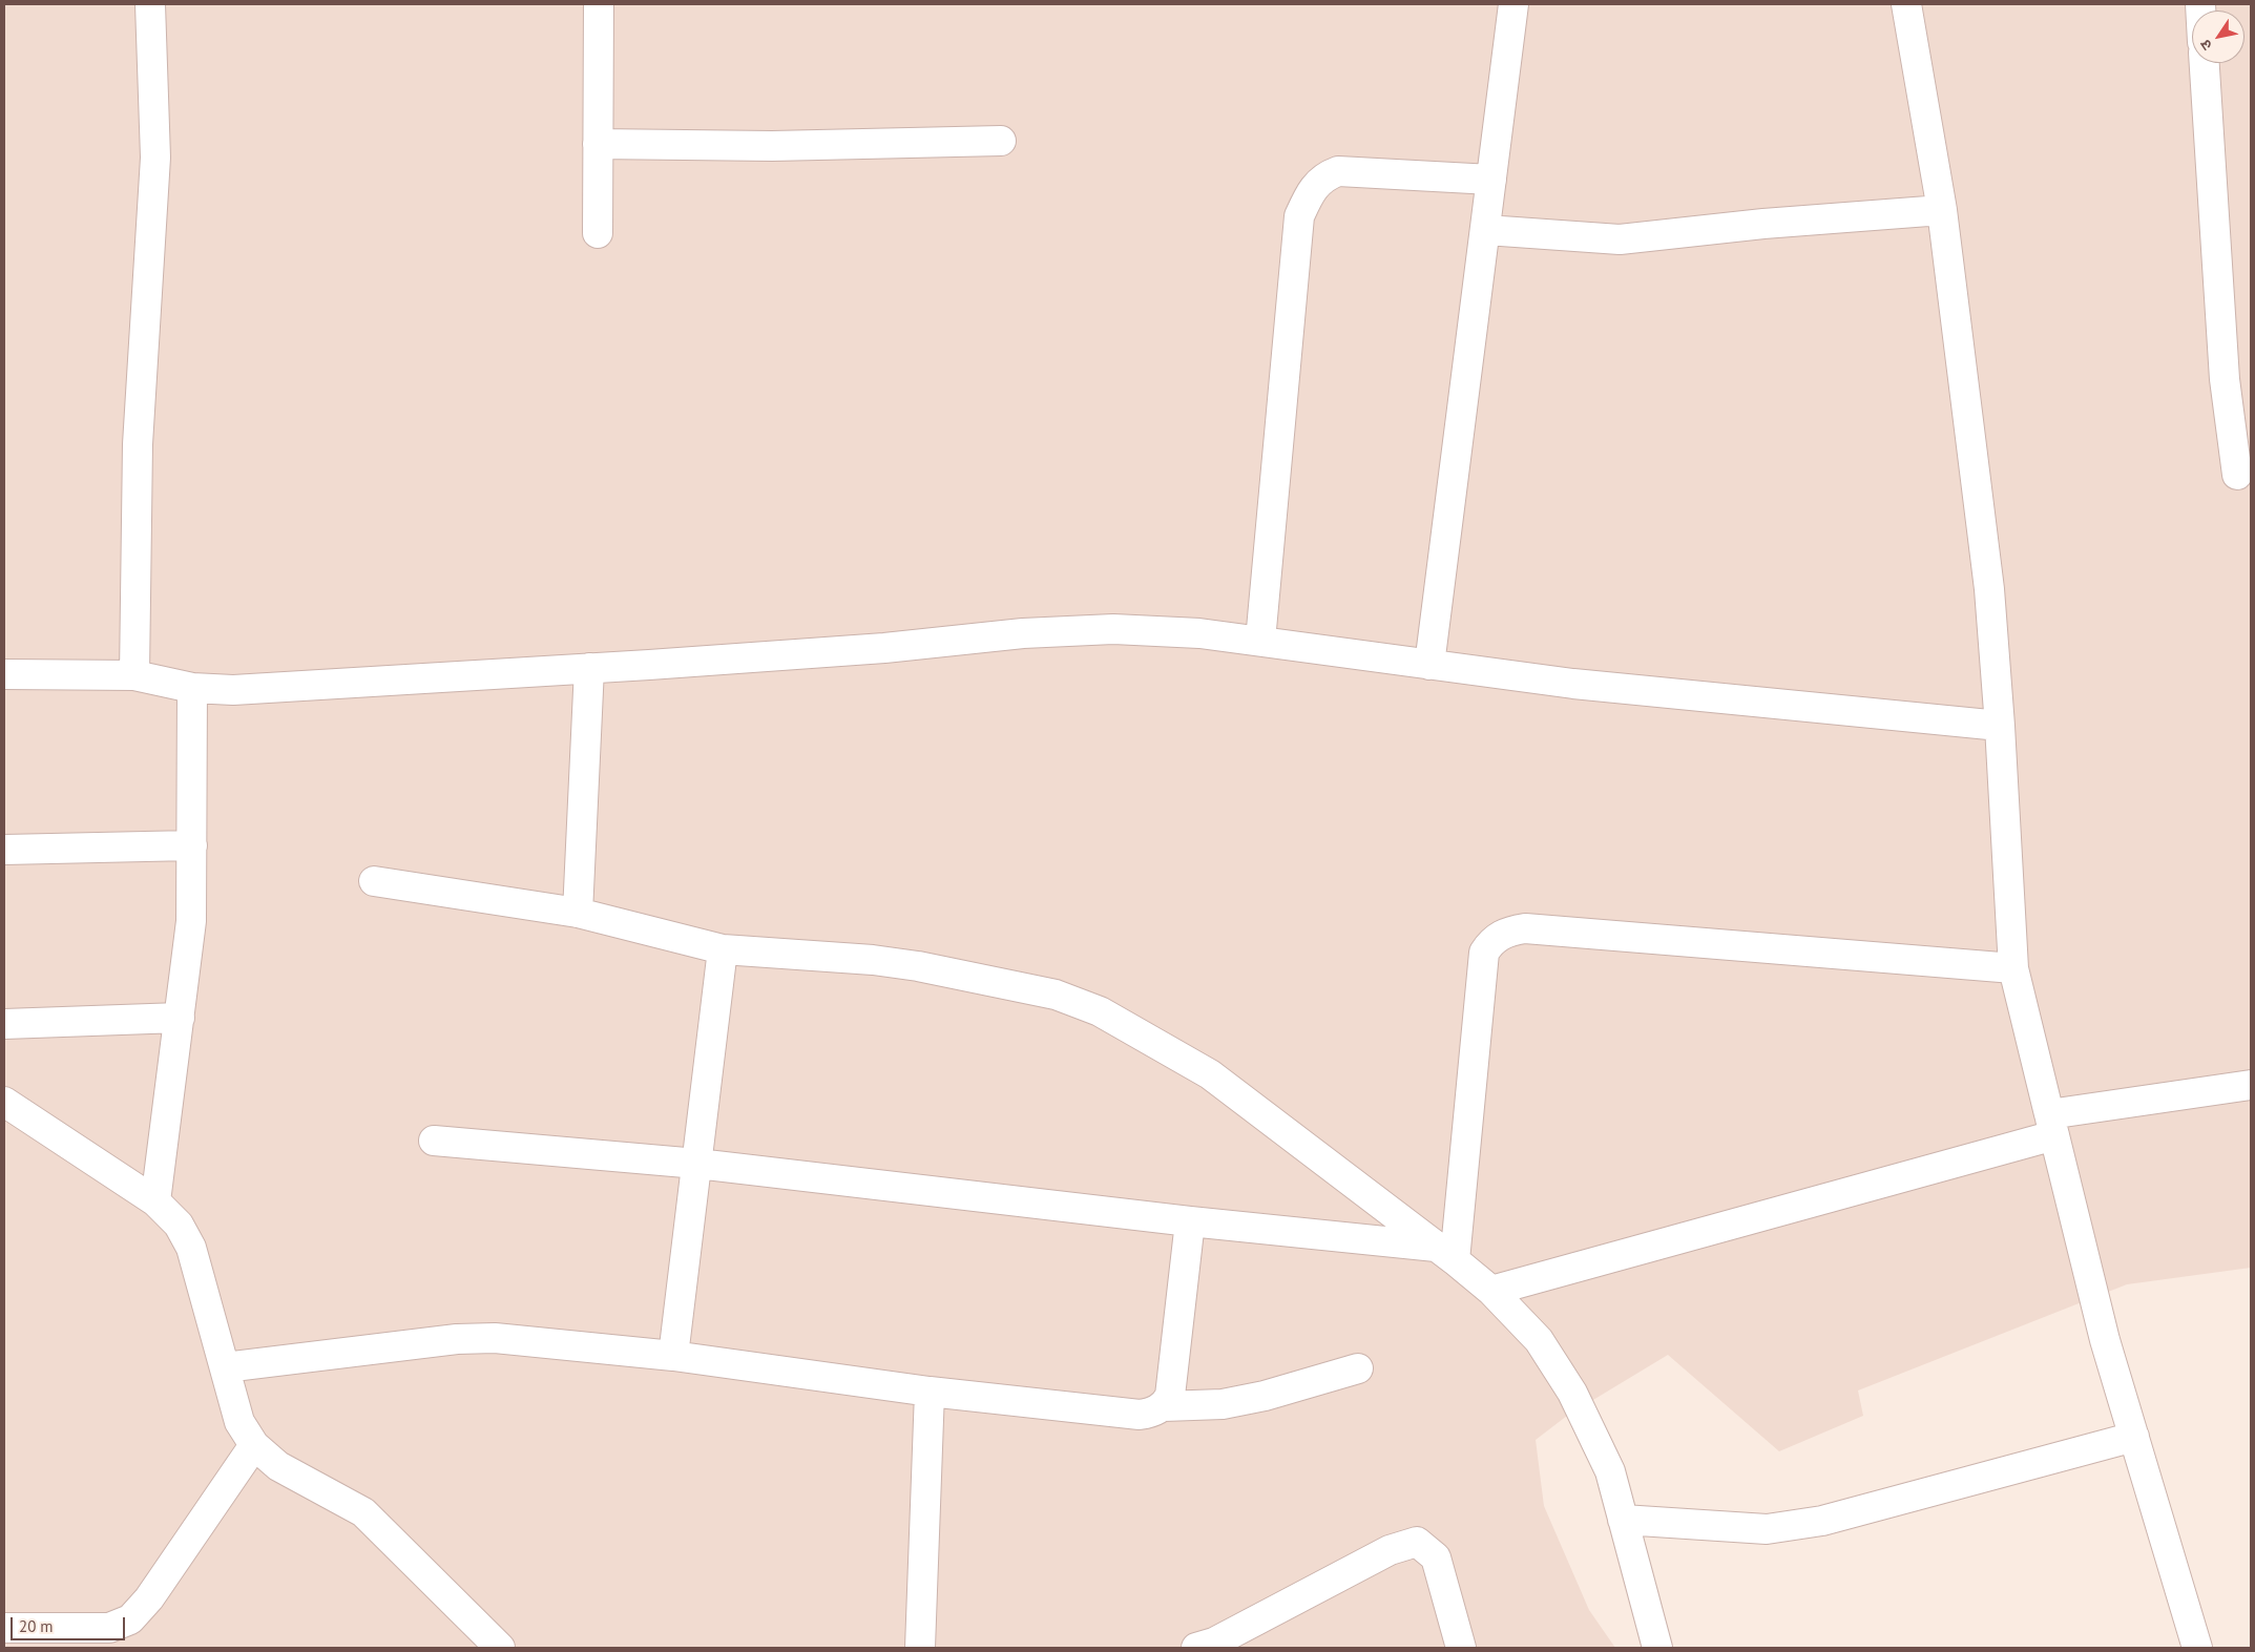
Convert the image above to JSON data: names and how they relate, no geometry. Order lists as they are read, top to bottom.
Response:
{
  "scale_bar": "20 m",
  "north": "bottom left"
}
